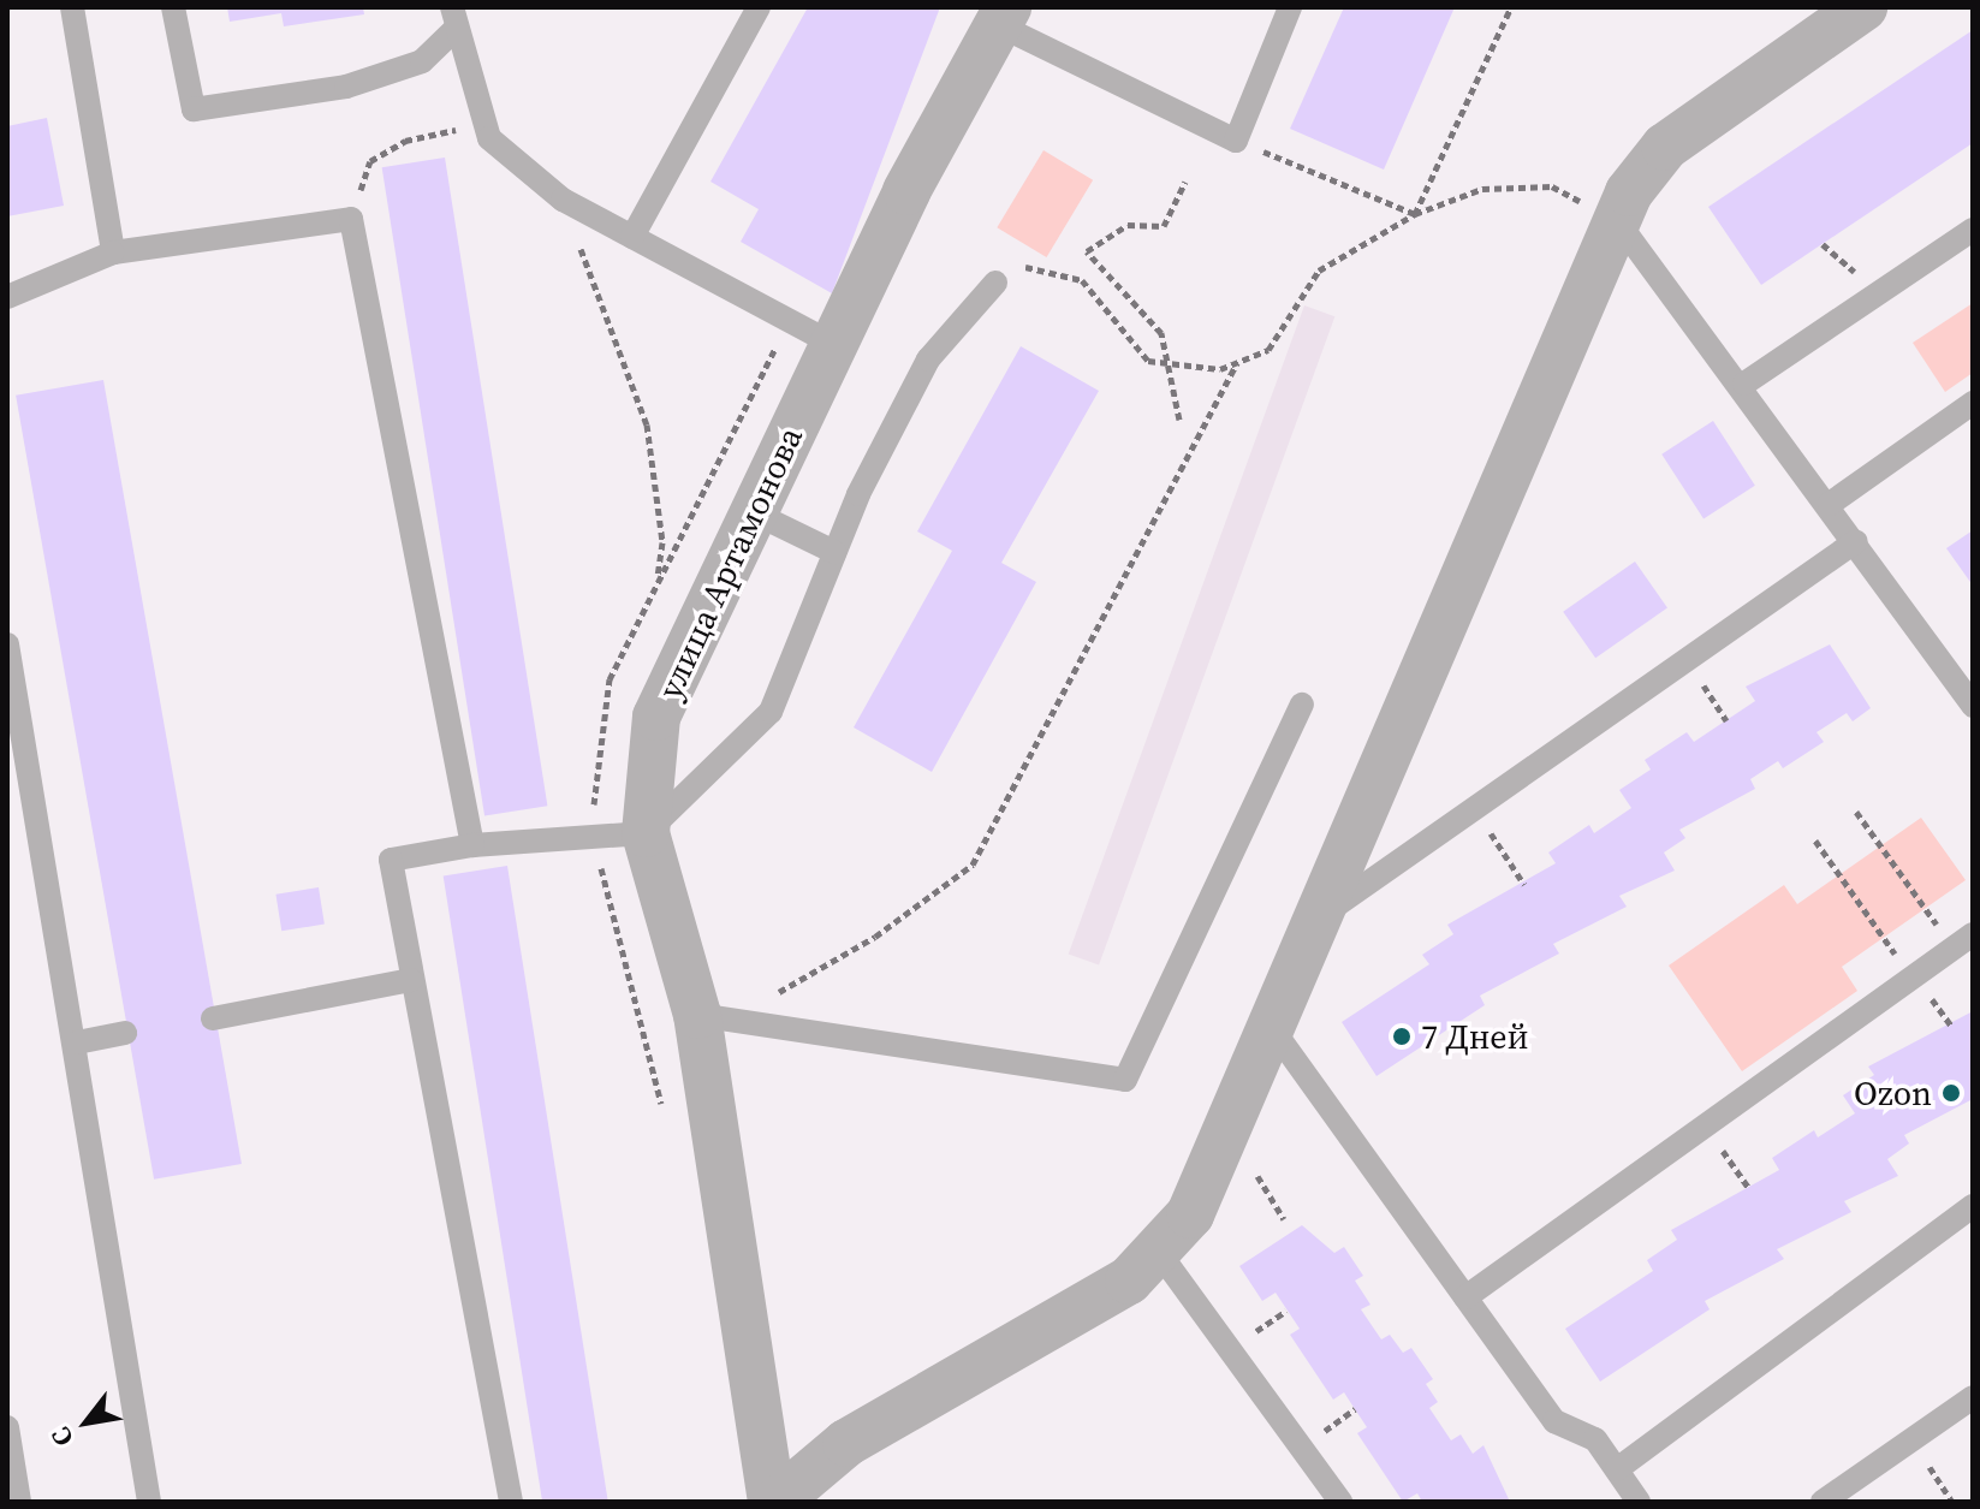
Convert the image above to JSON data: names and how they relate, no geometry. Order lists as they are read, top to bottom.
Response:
{
  "streets": {
    "street": ["улица Артамонова"]
  },
  "places": ["7 Дней", "Ozon"],
  "north": "bottom left"
}
